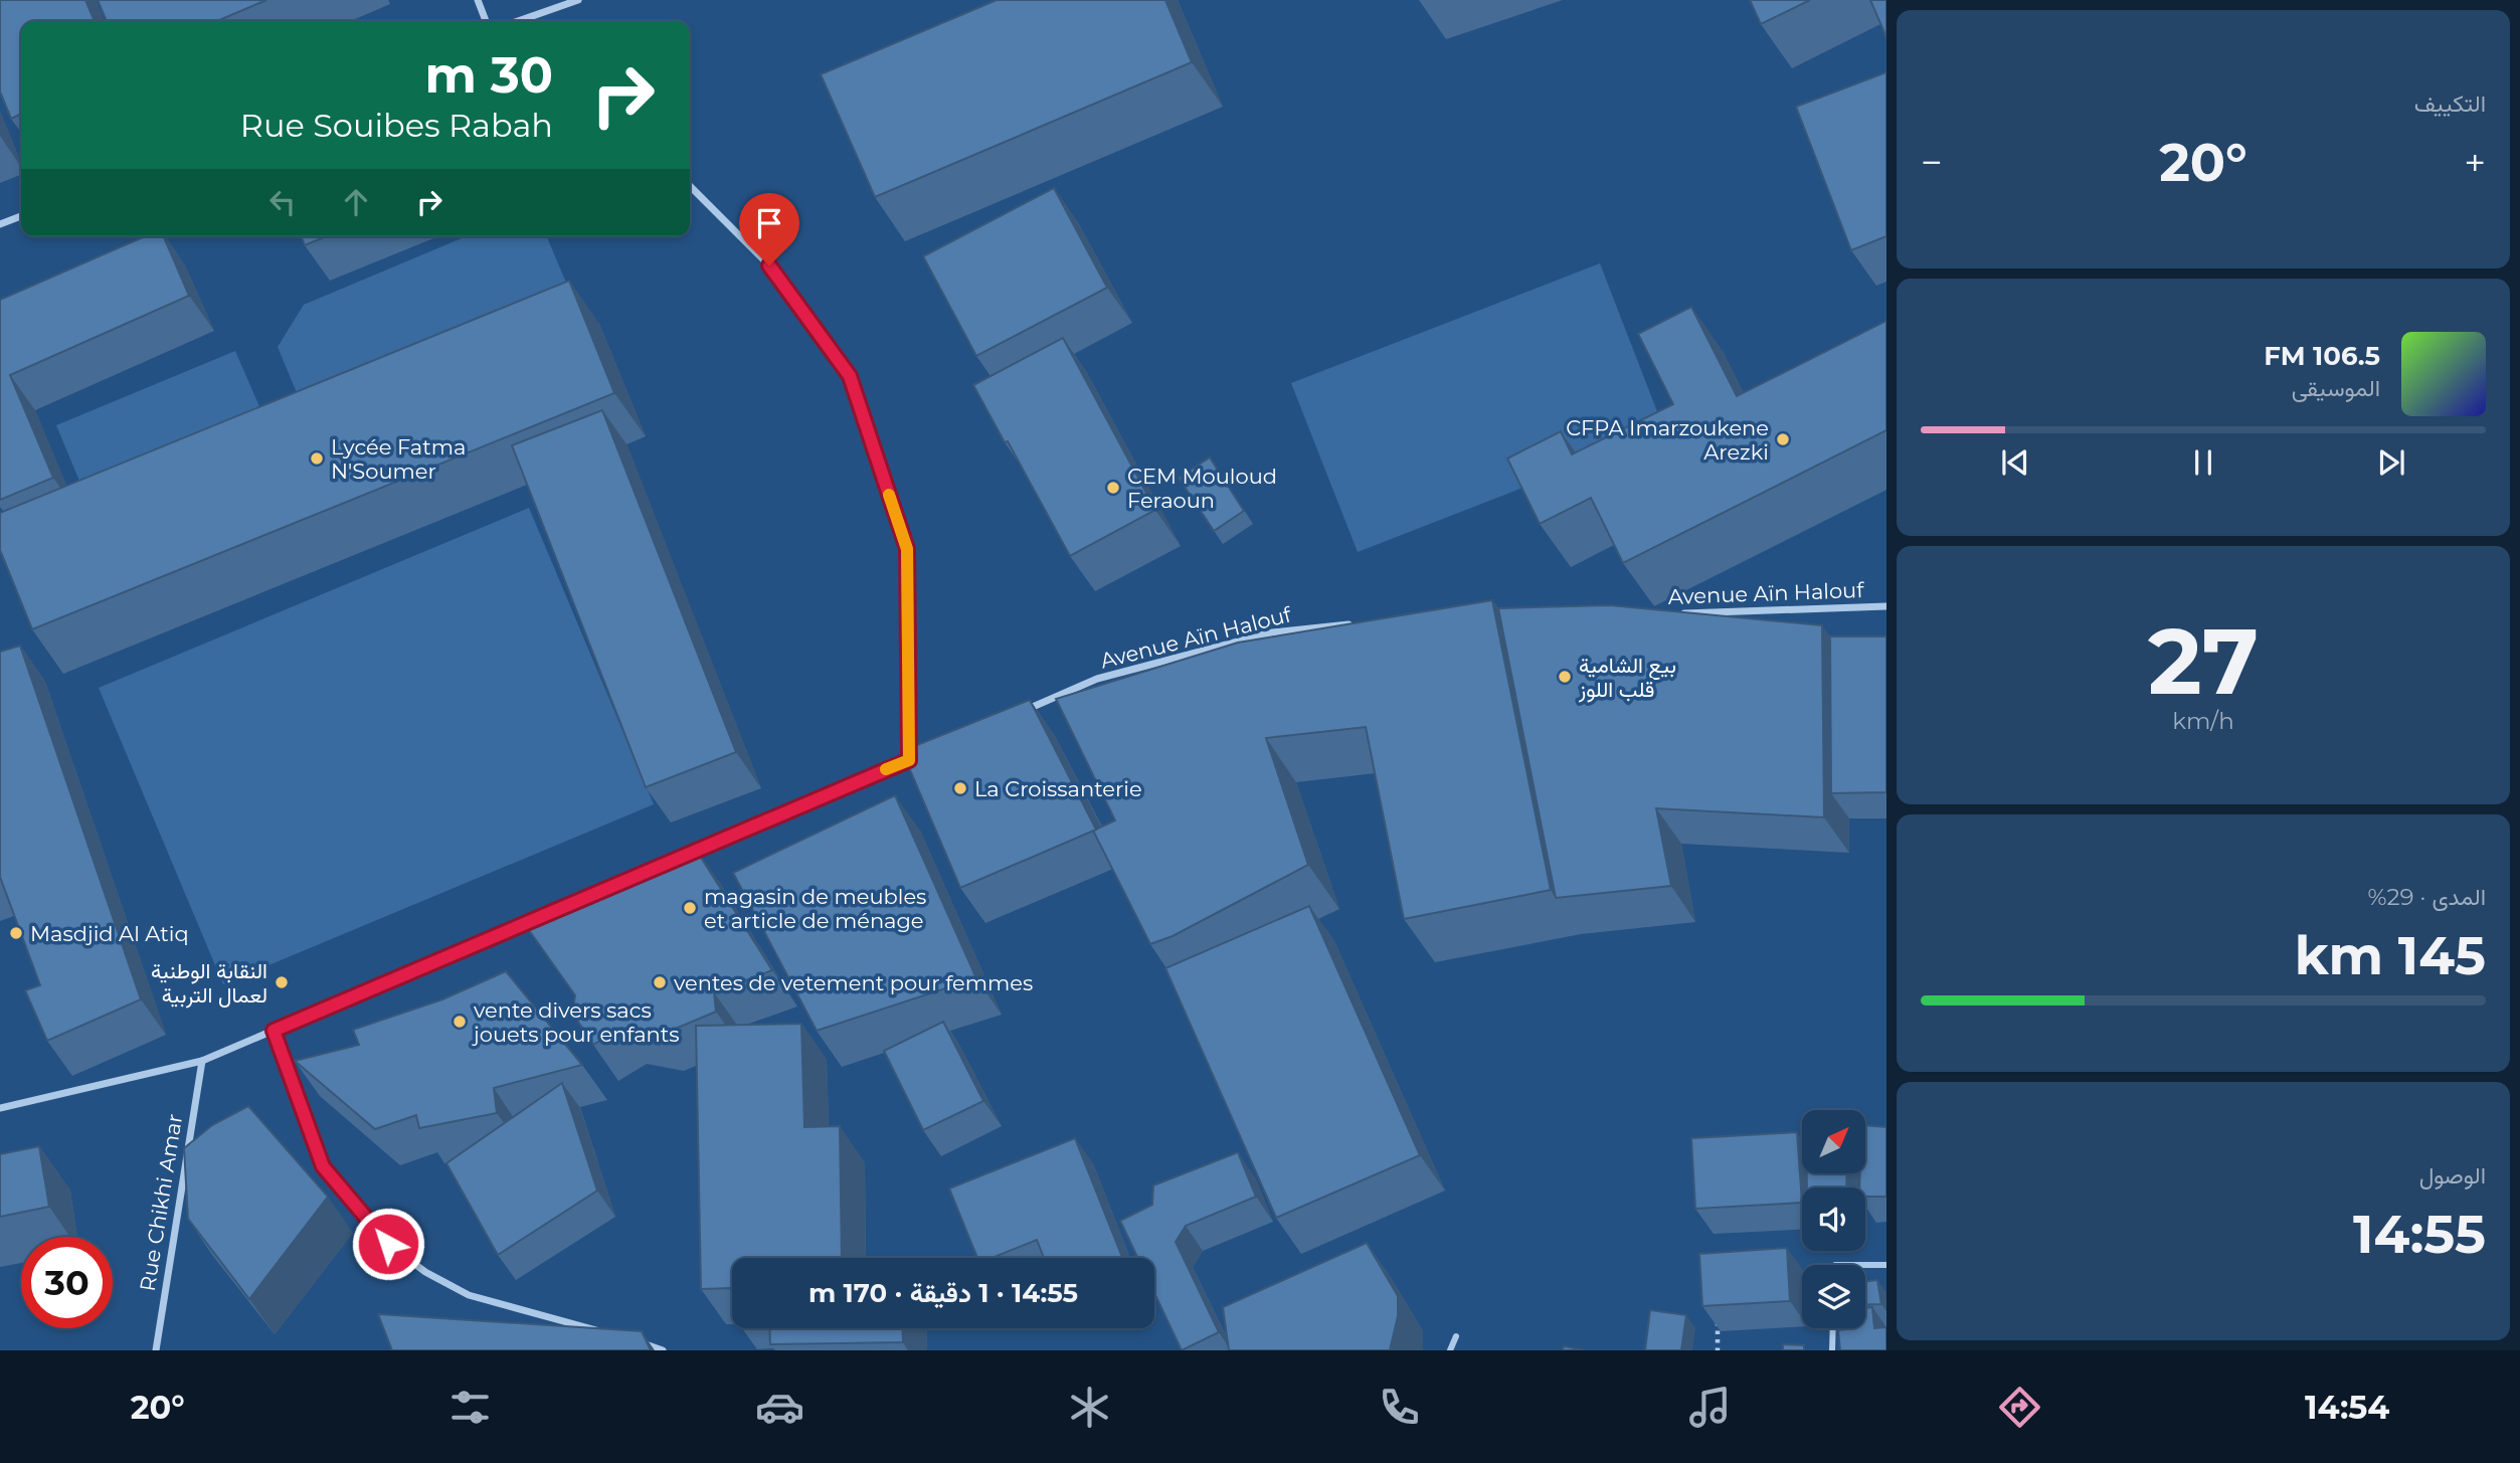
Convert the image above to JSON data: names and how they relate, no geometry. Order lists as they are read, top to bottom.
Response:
{
  "streets": {
    "street": ["Avenue Aïn Halouf", "Rue Chikhi Amar"]
  },
  "places": [
    "CFPA Imarzoukene Arezki",
    "Lycée Fatma N'Soumer",
    "CEM Mouloud Feraoun",
    "بيع الشامية قلب اللوز",
    "La Croissanterie",
    "magasin de meubles et article de ménage",
    "Masdjid Al Atiq",
    "النقابة الوطنية لعمال التربية",
    "ventes de vetement pour femmes",
    "vente divers sacs jouets pour enfants"
  ],
  "north": "top right",
  "page": {
    "tile": [
      "التكييف",
      ["27", "km/h"],
      ["المدى · 29%", "145 km"],
      ["الوصول", "14:55"]
    ],
    "turn": ["30 m", "Rue Souibes Rabah"],
    "heat": ["−", "20°", "+"],
    "song": ["106.5 FM", "الموسيقى"],
    "limit": "30",
    "trip": "14:55 · 1 دقيقة · 170 m",
    "tabs": ["14:54", "20°"]
  }
}
